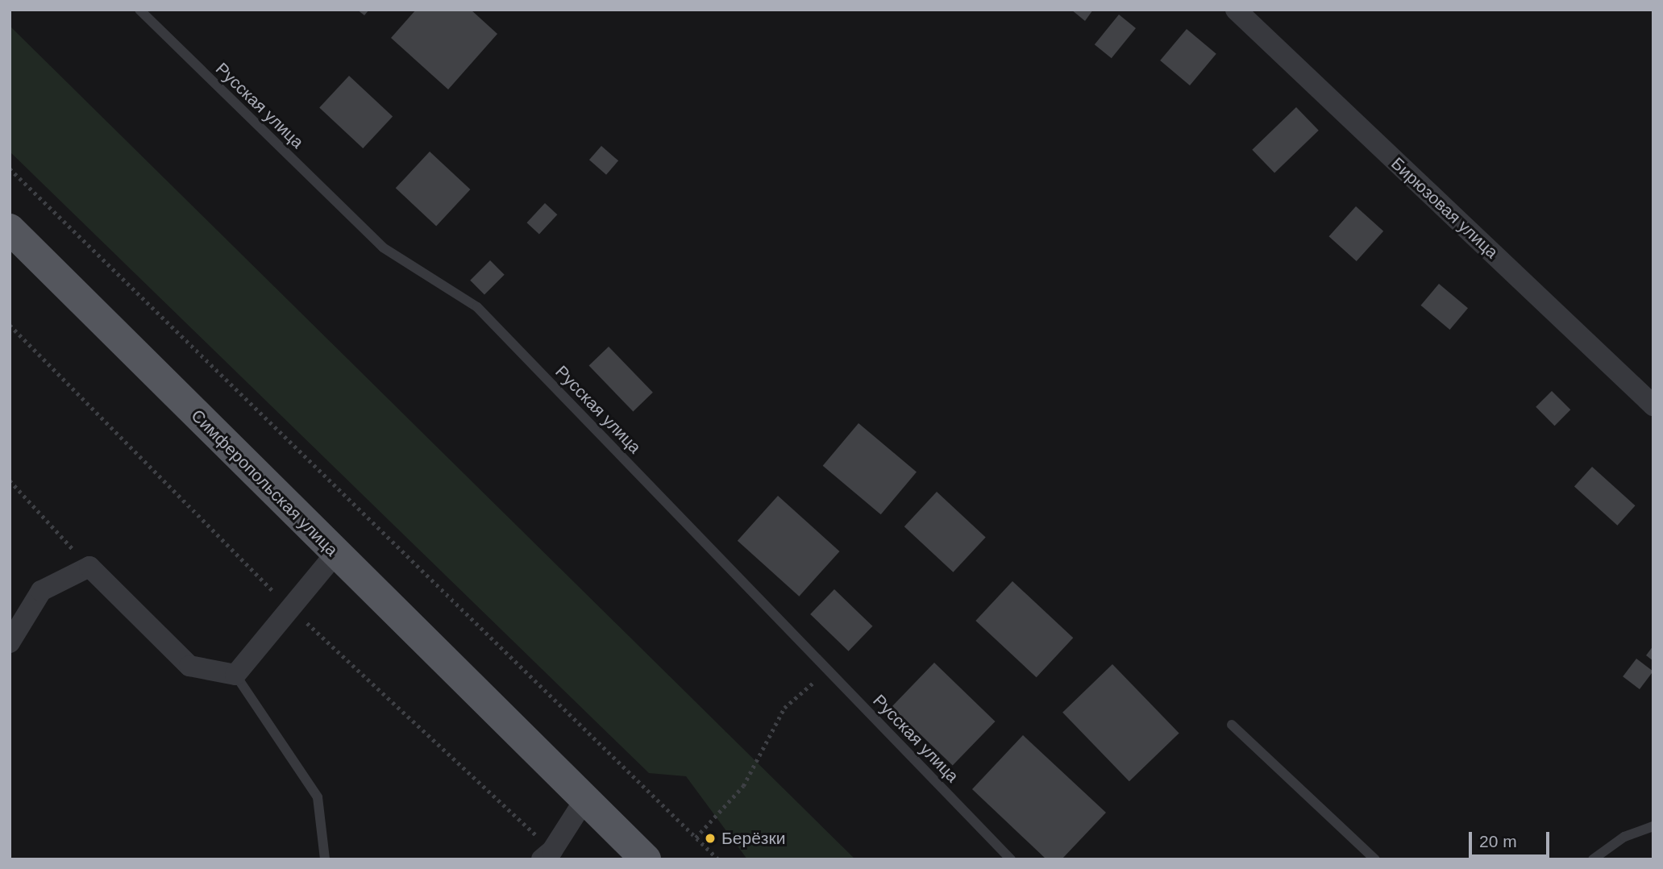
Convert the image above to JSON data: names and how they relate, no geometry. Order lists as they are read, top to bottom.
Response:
{
  "streets": {
    "main road": ["Симферопольская улица"],
    "street": ["Бирюзовая улица"],
    "lane": ["Русская улица"]
  },
  "places": ["Берёзки"],
  "scale_bar": "20 m"
}
